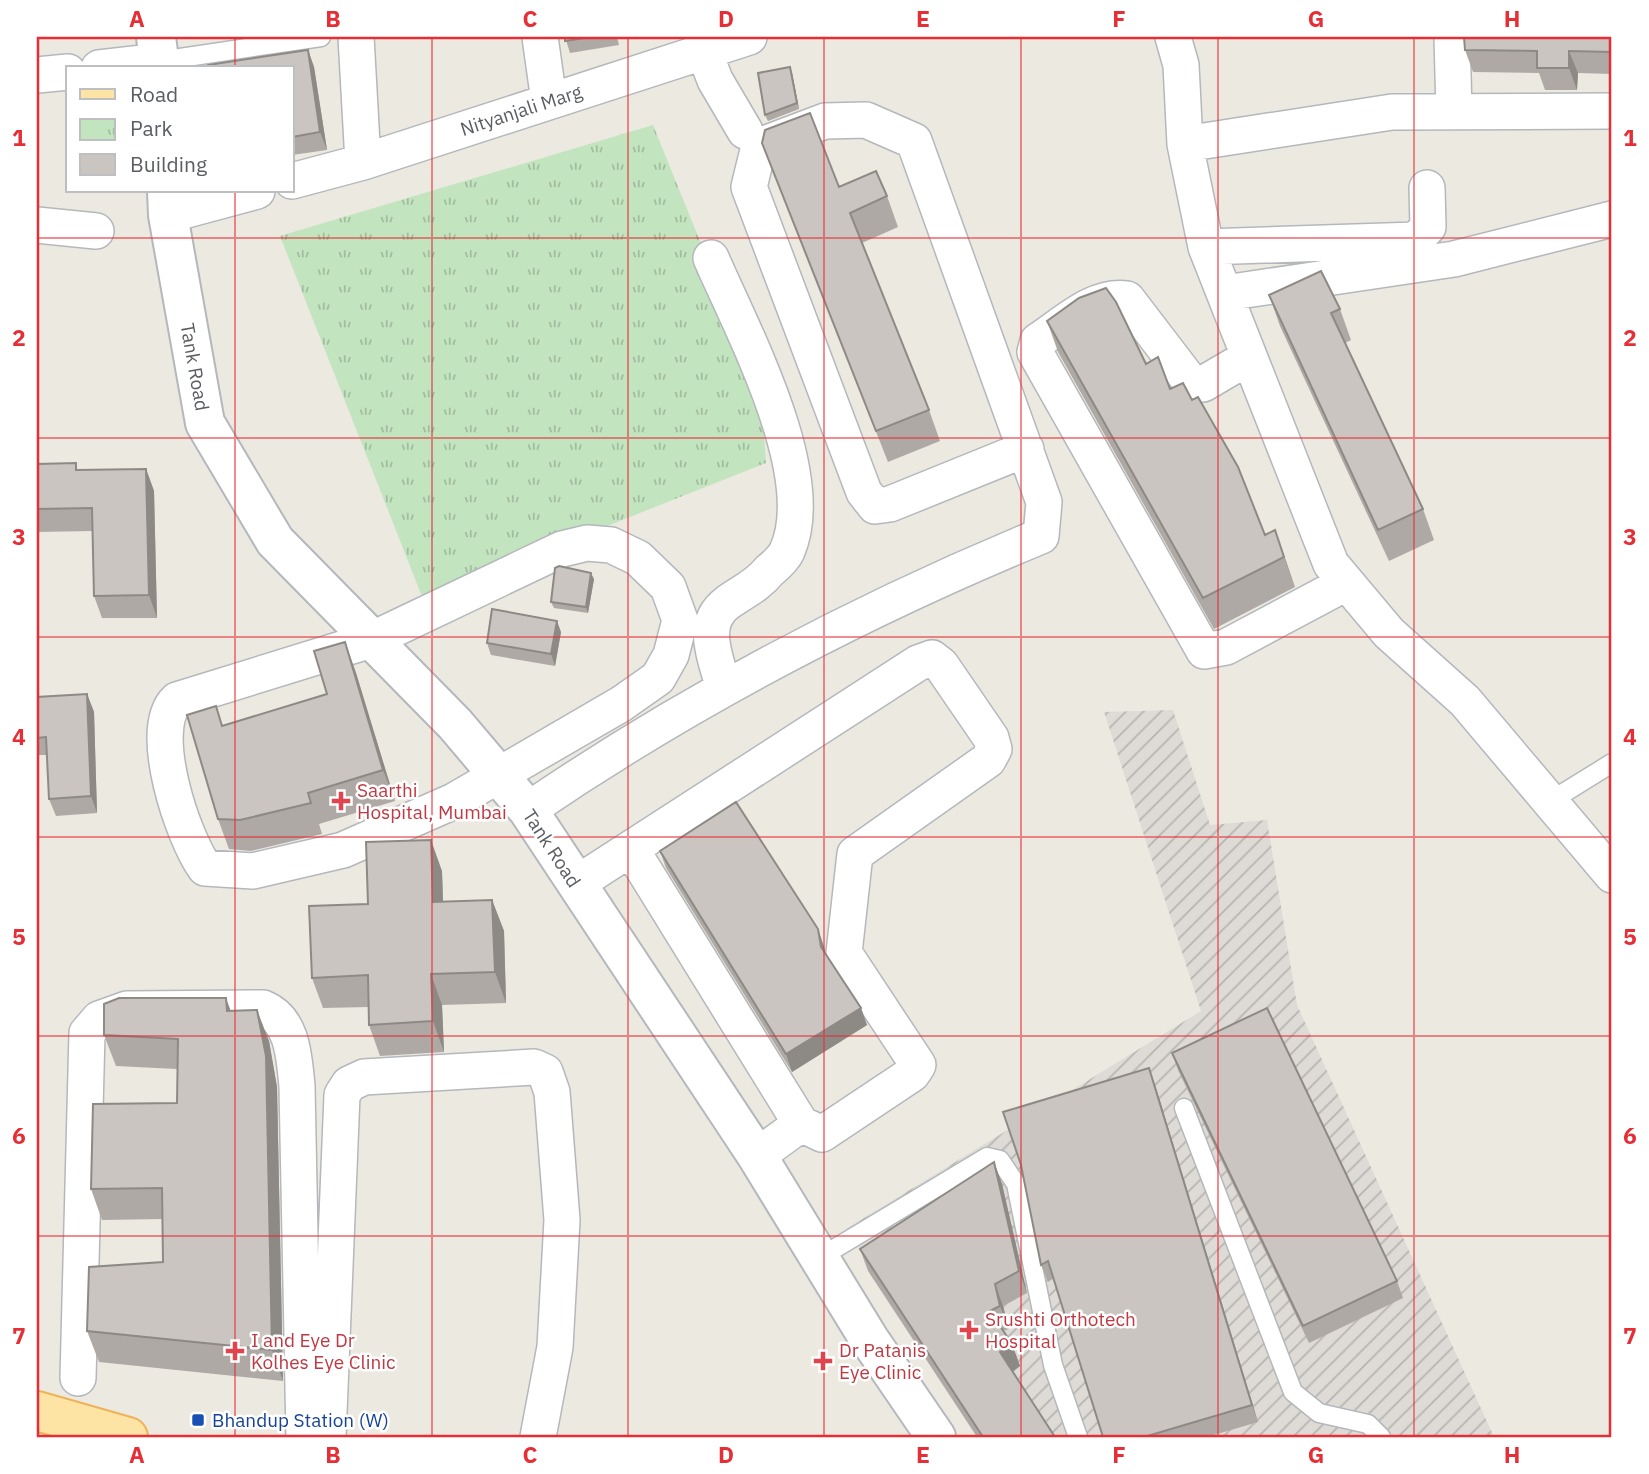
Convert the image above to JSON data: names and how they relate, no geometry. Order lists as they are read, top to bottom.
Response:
{
  "streets": {
    "street": ["Nityanjali Marg", "Tank Road"]
  },
  "places": {
    "health": [
      "Saarthi Hospital, Mumbai",
      "Srushti Orthotech Hospital",
      "I and Eye Dr Kolhes Eye Clinic",
      "Dr Patanis Eye Clinic"
    ],
    "transit": ["Bhandup Station (W)"]
  },
  "legend": ["Road", "Park", "Building"],
  "grid": {
    "columns": [
      "A",
      "B",
      "C",
      "D",
      "E",
      "F",
      "G",
      "H"
    ],
    "rows": [
      "1",
      "2",
      "3",
      "4",
      "5",
      "6",
      "7"
    ]
  }
}
